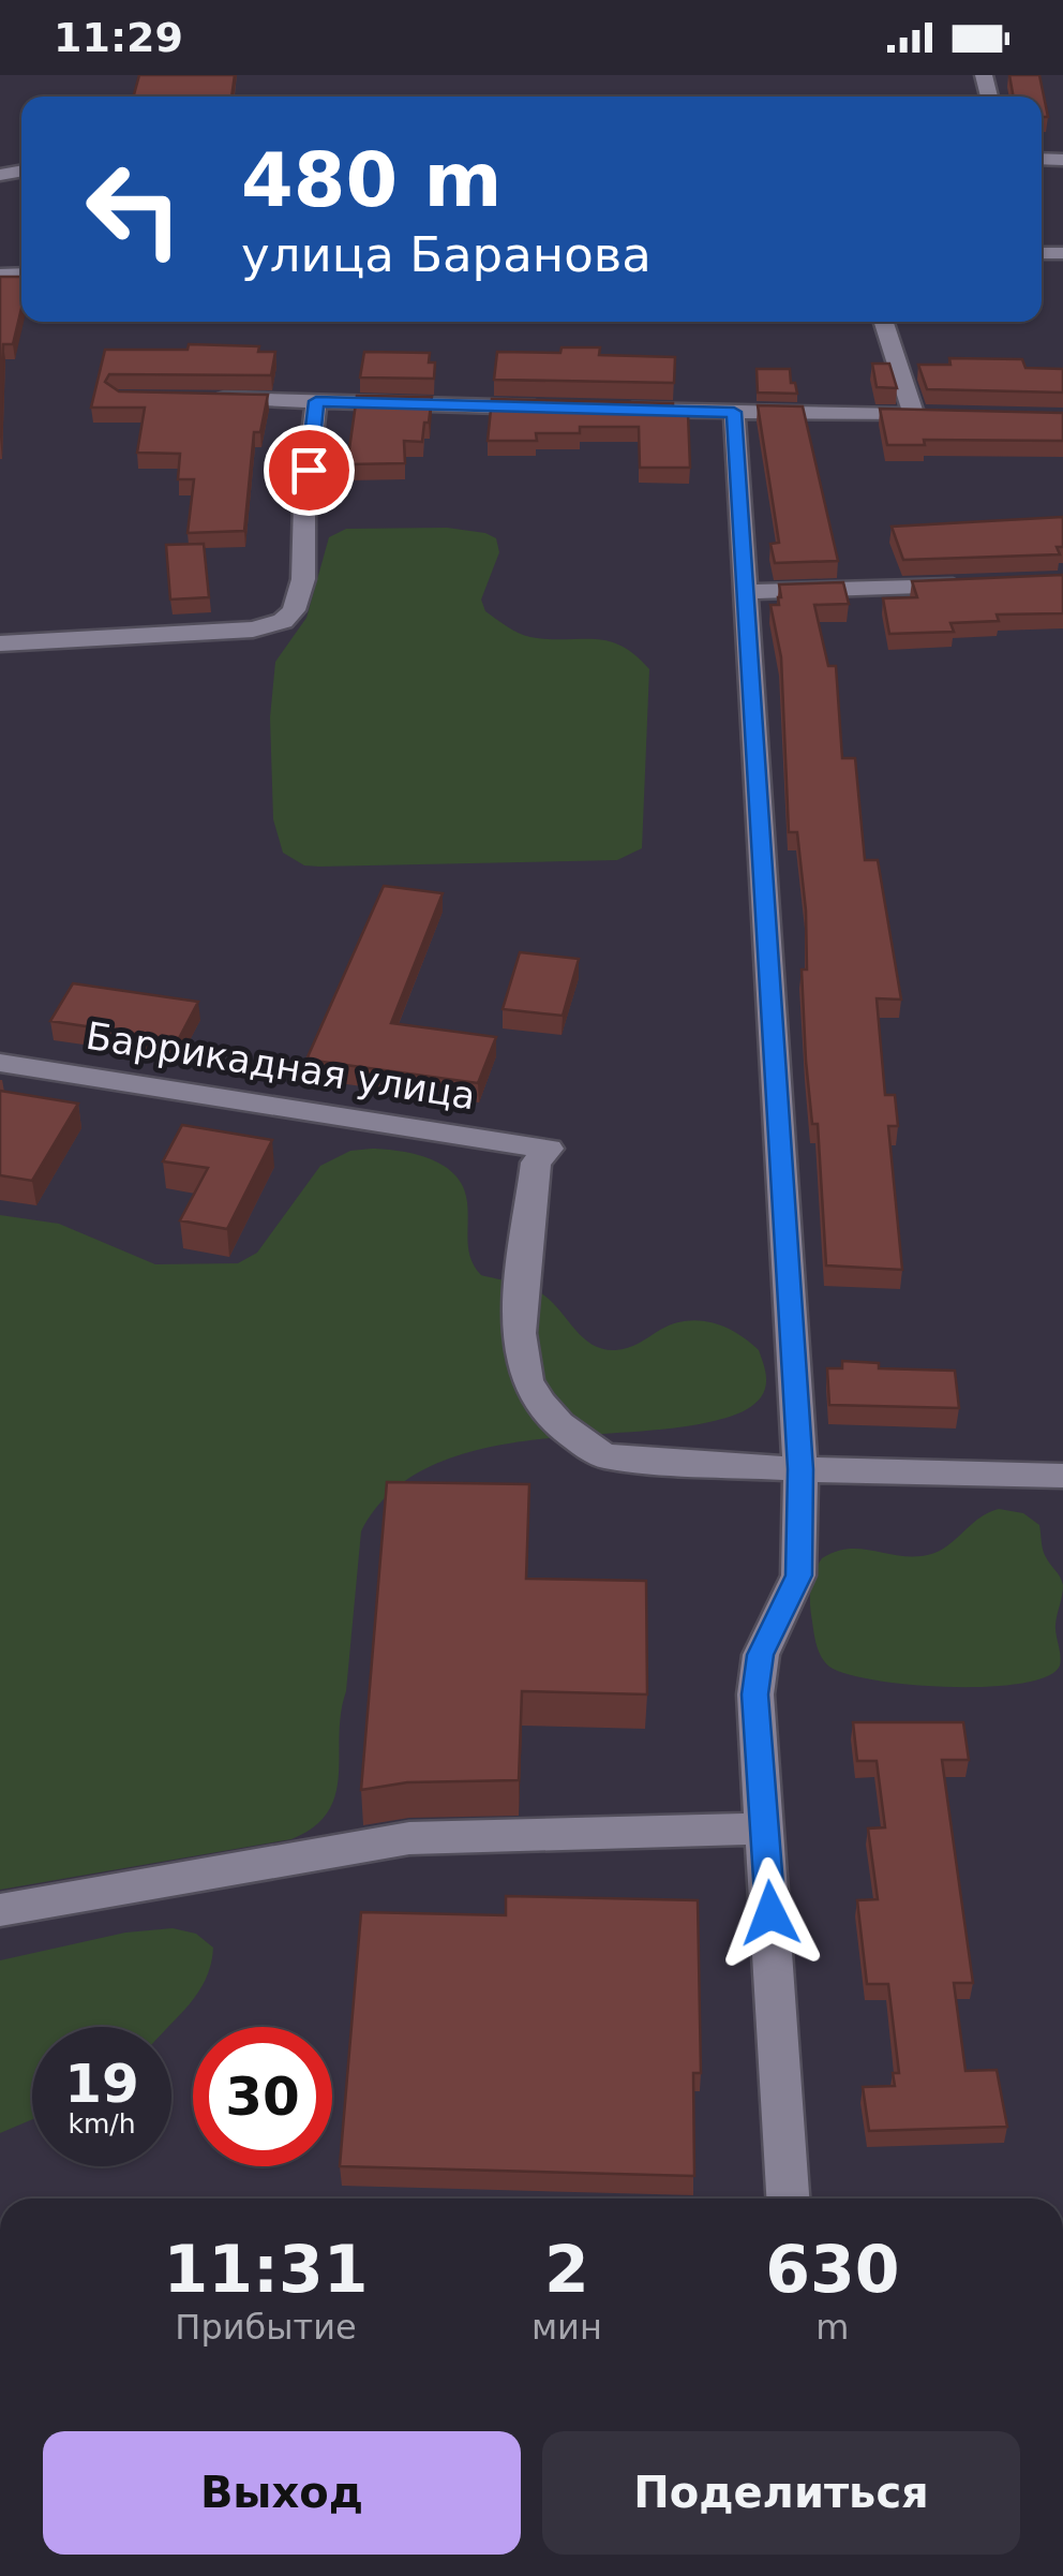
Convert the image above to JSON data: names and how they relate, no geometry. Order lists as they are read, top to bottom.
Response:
{
  "streets": {
    "street": ["Баррикадная улица"]
  },
  "page": {
    "status": "11:29",
    "turn": ["480 m", "улица Баранова"],
    "speed": "19 km/h",
    "limit": "30",
    "eta": [
      "11:31",
      "Прибытие",
      "2",
      "мин",
      "630",
      "m"
    ],
    "buttons": ["Выход", "Поделиться"]
  }
}
